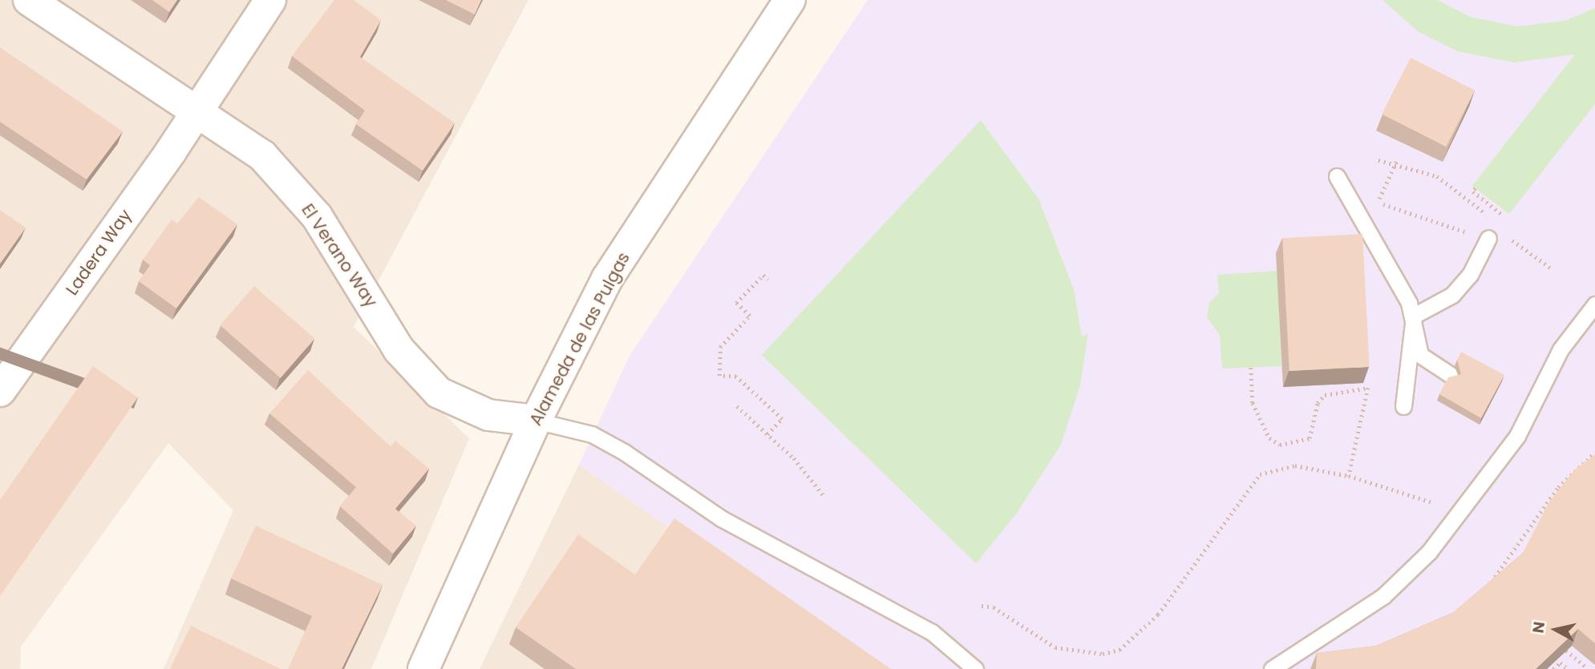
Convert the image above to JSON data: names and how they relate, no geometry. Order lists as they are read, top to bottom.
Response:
{
  "streets": {
    "street": ["Ladera Way", "El Verano Way", "Alameda de las Pulgas"]
  },
  "crossings": [
    ["Ladera Way", "El Verano Way"],
    ["El Verano Way", "Alameda de las Pulgas"]
  ],
  "north": "left"
}
